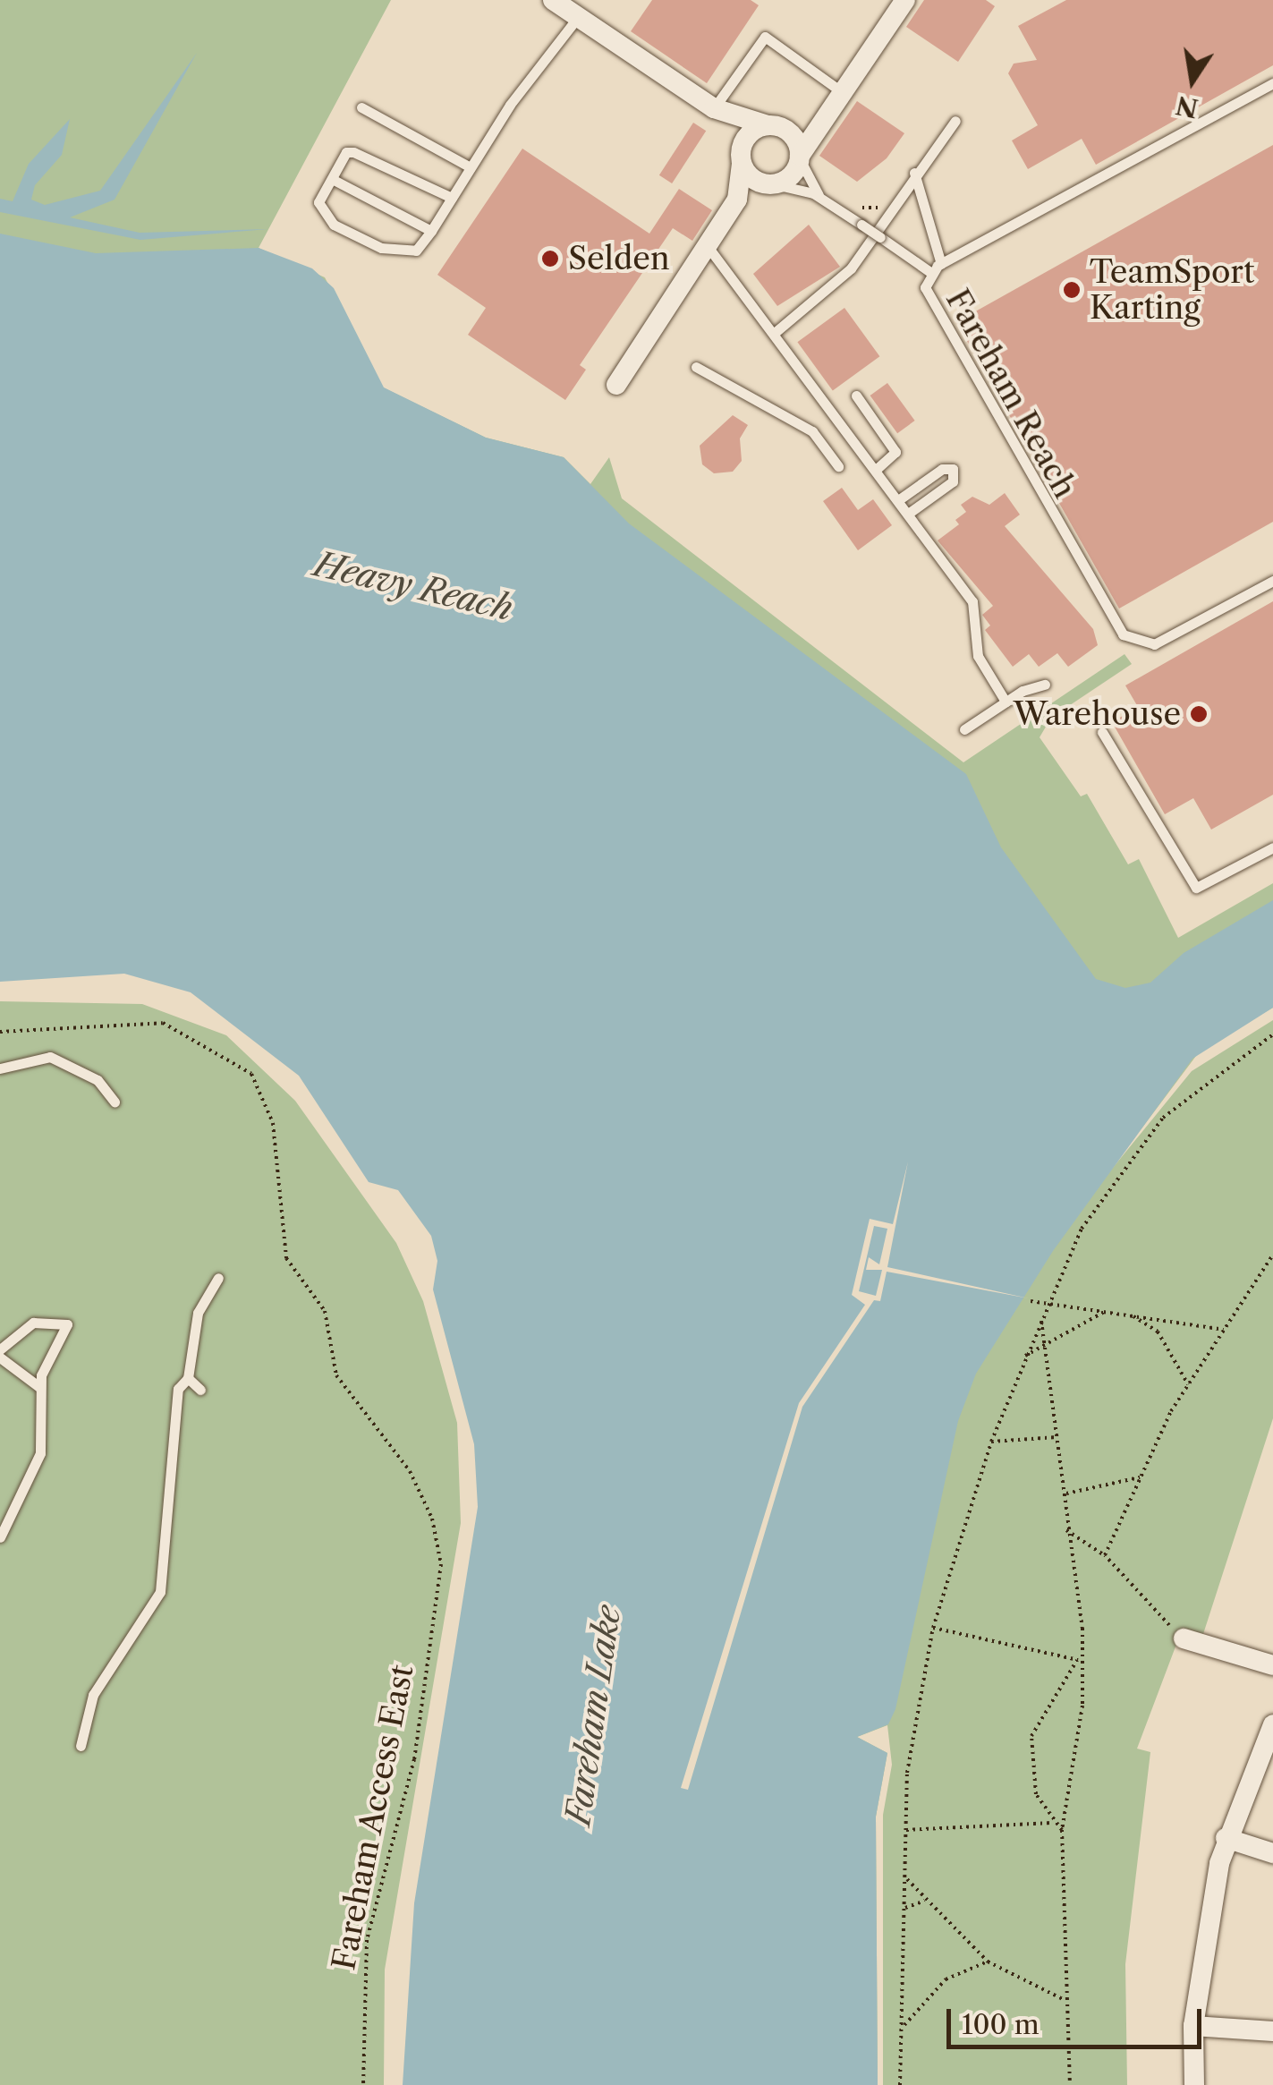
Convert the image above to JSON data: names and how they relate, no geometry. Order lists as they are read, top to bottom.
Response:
{
  "streets": {
    "lane": ["Fareham Reach"],
    "path": ["Fareham Access East"]
  },
  "water": ["Heavy Reach", "Fareham Lake"],
  "places": ["Selden", "TeamSport Karting", "Warehouse"],
  "scale_bar": "100 m",
  "north": "bottom"
}
